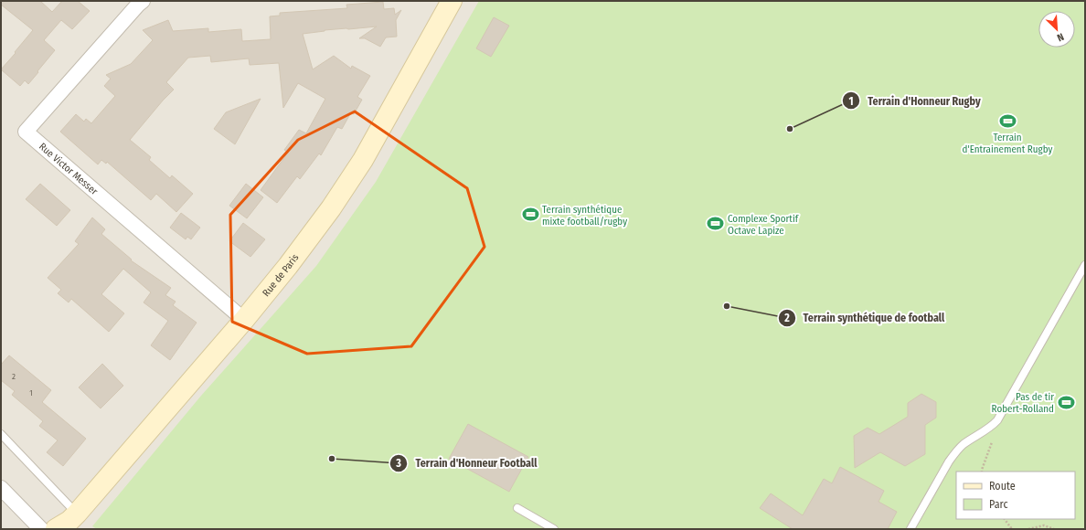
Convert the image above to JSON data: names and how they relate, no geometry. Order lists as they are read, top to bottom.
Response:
{
  "streets": {
    "main road": ["Rue de Paris"],
    "street": ["Rue Victor Messer"]
  },
  "crossings": [
    ["Rue Victor Messer", "Rue de Paris"]
  ],
  "places": {
    "sports": [
      "Terrain d'Entrainement Rugby",
      "Terrain synthétique mixte football/rugby",
      "Complexe Sportif Octave Lapize",
      "Pas de tir Robert-Rolland"
    ],
    "other": ["Terrain d'Honneur Rugby", "Terrain synthétique de football", "Terrain d'Honneur Football"]
  },
  "house_numbers": ["2", "1"],
  "legend": ["Route", "Parc"],
  "north": "bottom right"
}
